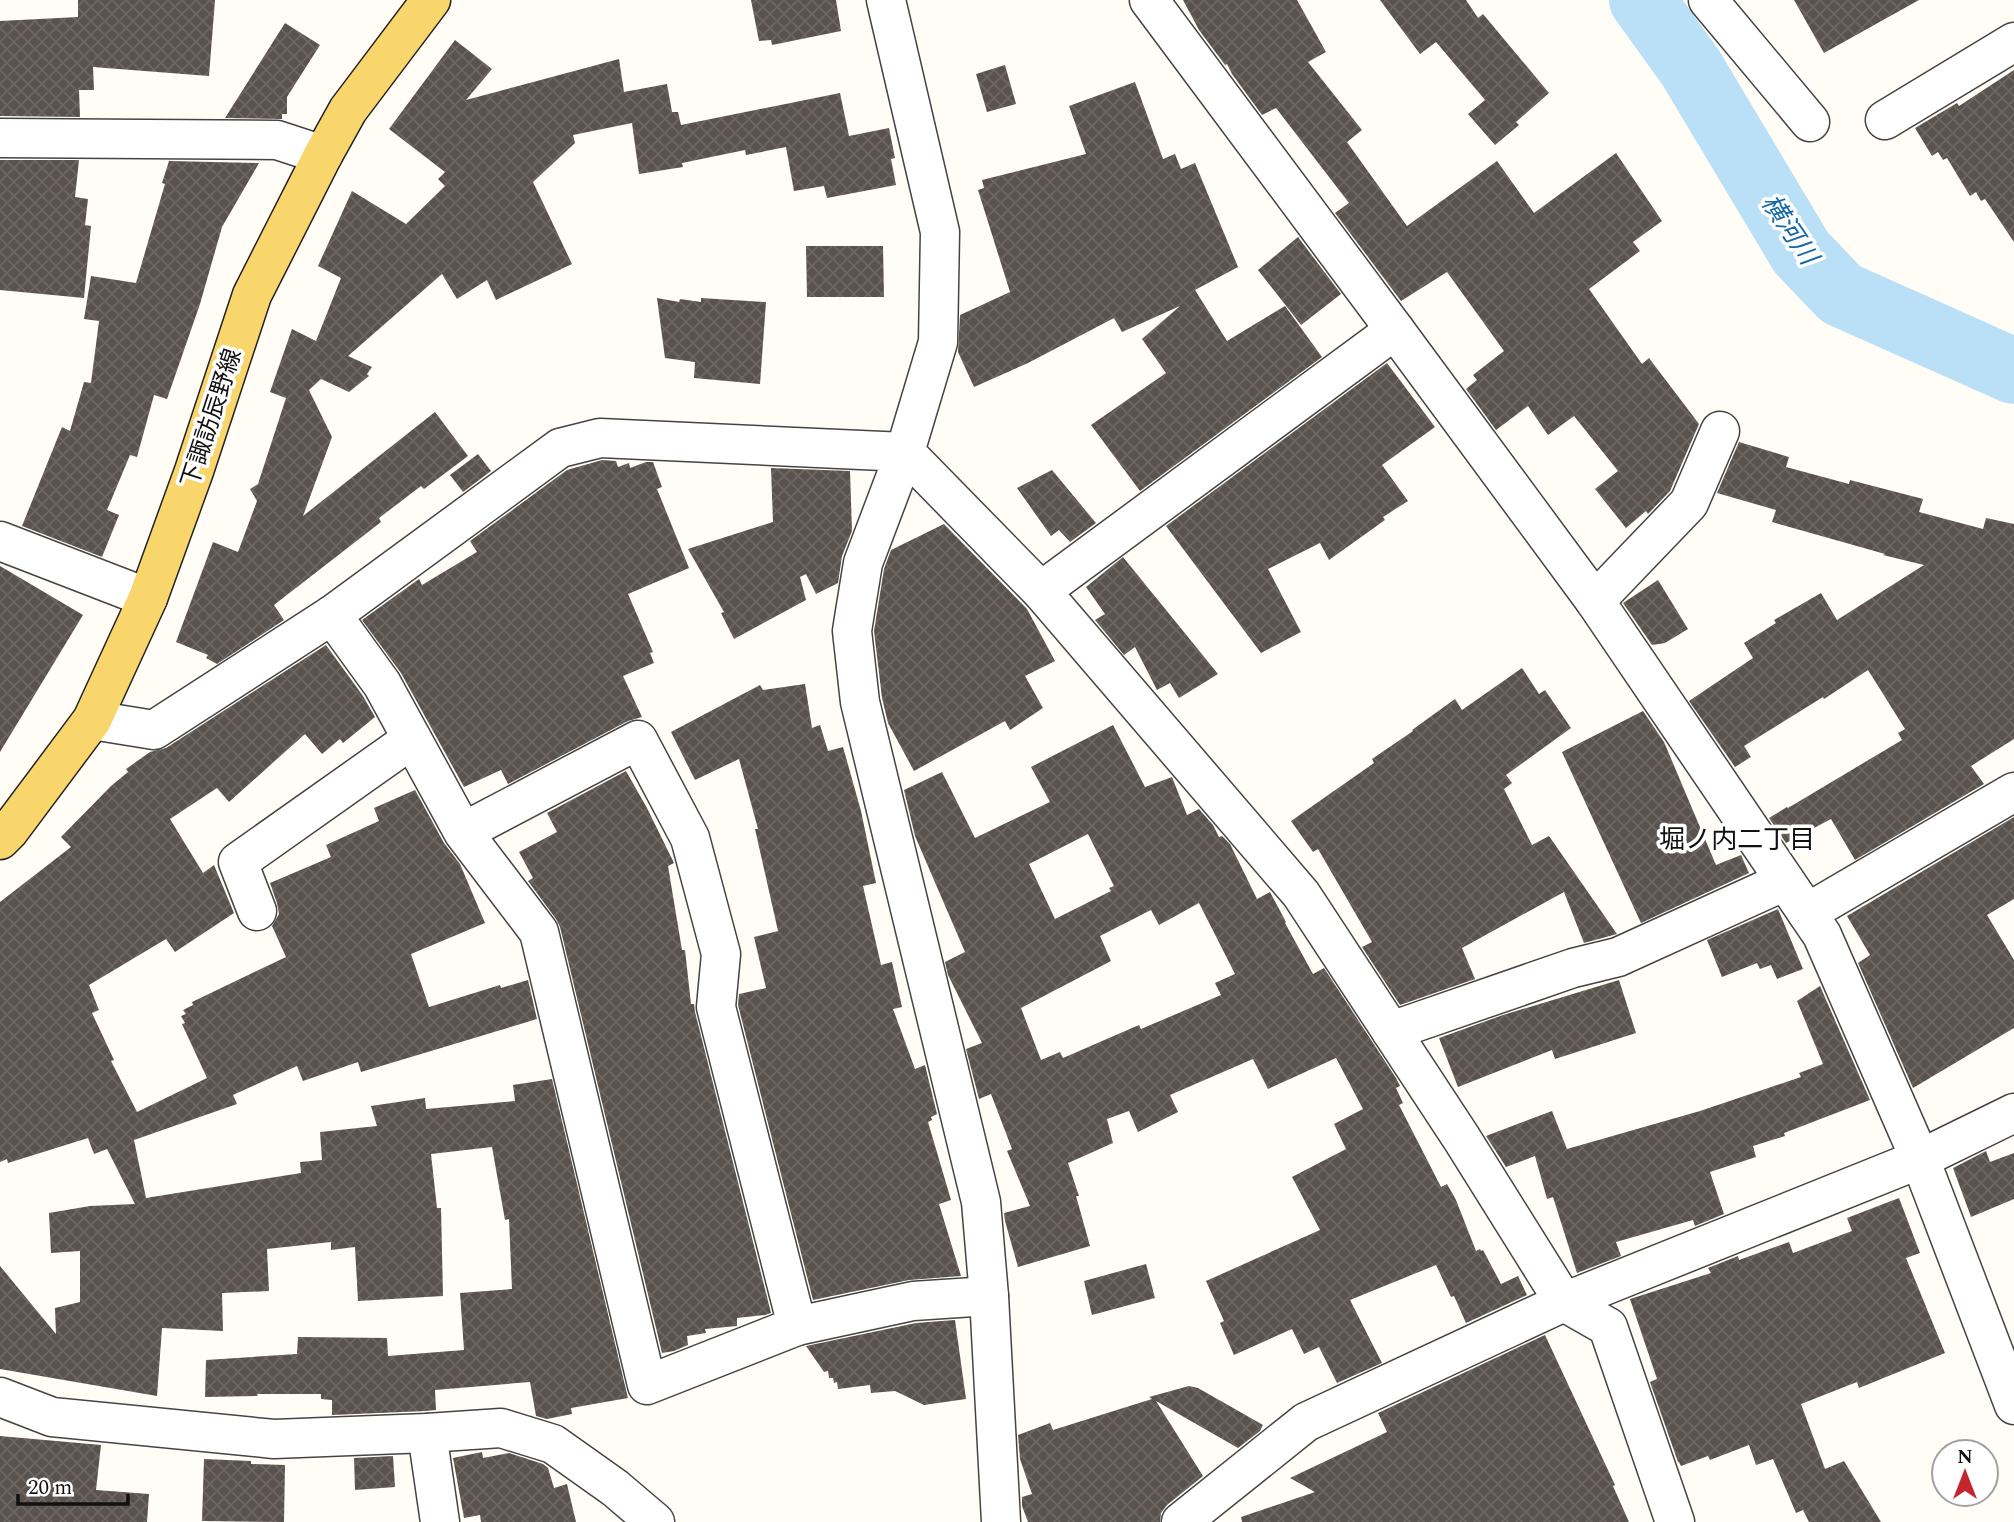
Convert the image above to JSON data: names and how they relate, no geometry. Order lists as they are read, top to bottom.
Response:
{
  "streets": {
    "main road": ["下諏訪辰野線"]
  },
  "districts": ["堀ノ内二丁目"],
  "water": ["横河川"],
  "scale_bar": "20 m",
  "north": "top"
}
